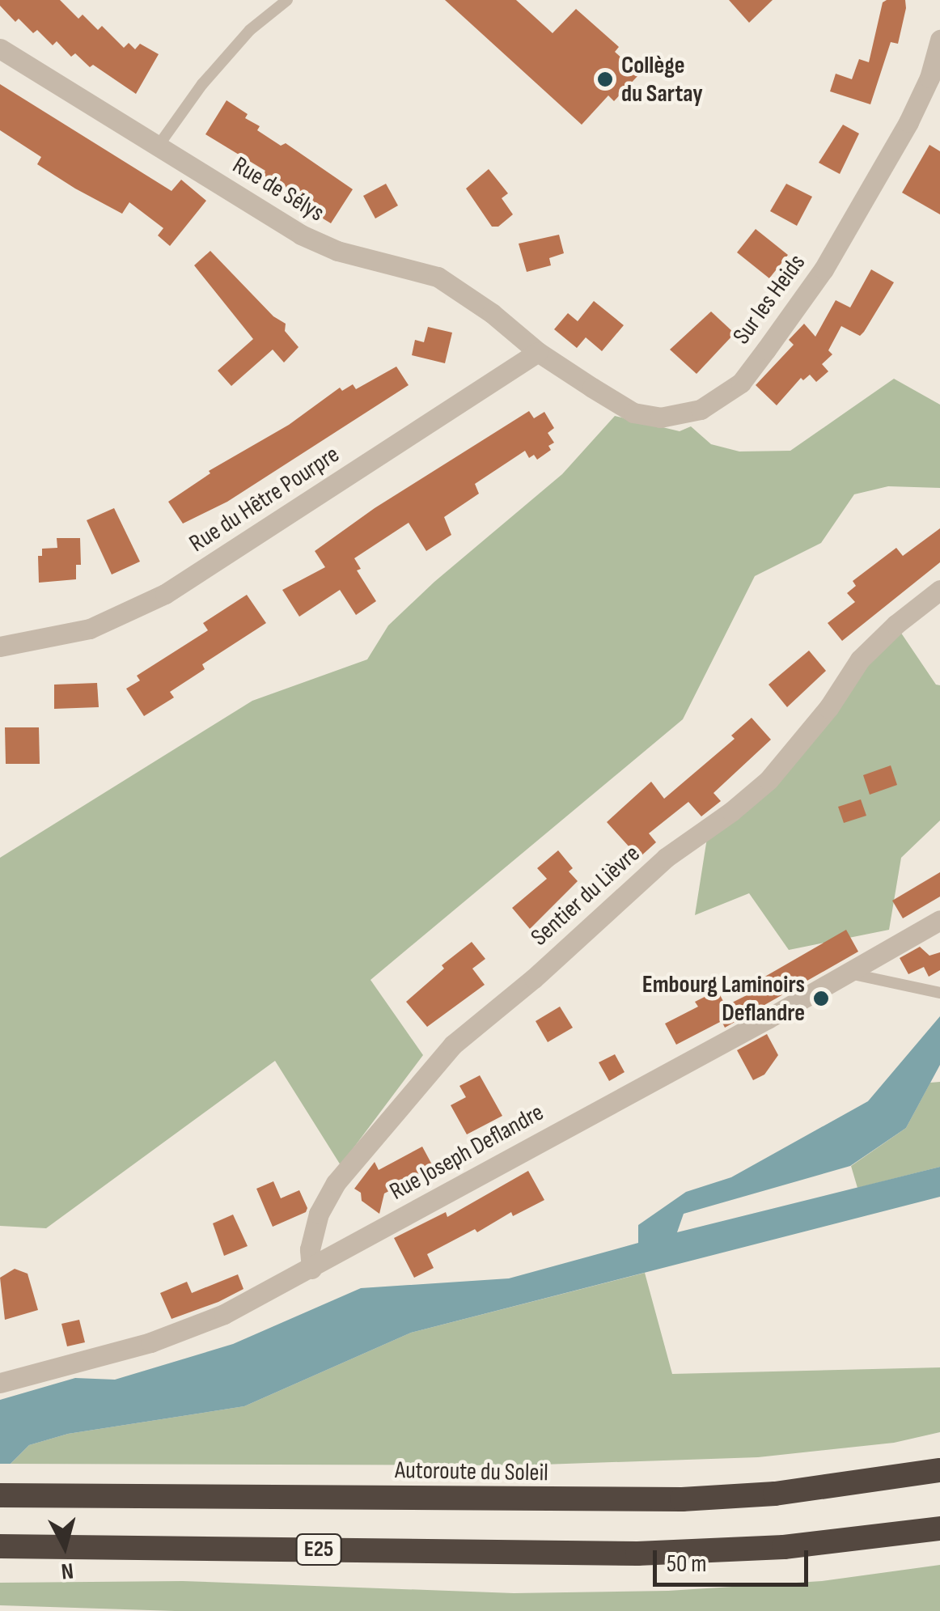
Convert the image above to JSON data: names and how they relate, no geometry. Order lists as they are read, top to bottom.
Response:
{
  "streets": {
    "highway": ["Autoroute du Soleil", "E25"],
    "street": [
      "Rue de Sélys",
      "Sur les Heids",
      "Rue du Hêtre Pourpre",
      "Sentier du Lièvre",
      "Rue Joseph Deflandre"
    ]
  },
  "crossings": [
    ["Rue de Sélys", "Sur les Heids"],
    ["Rue de Sélys", "Rue du Hêtre Pourpre"],
    ["Sur les Heids", "Rue du Hêtre Pourpre"],
    ["Sentier du Lièvre", "Rue Joseph Deflandre"]
  ],
  "places": ["Collège du Sartay", "Embourg Laminoirs Deflandre"],
  "scale_bar": "50 m",
  "north": "bottom"
}
